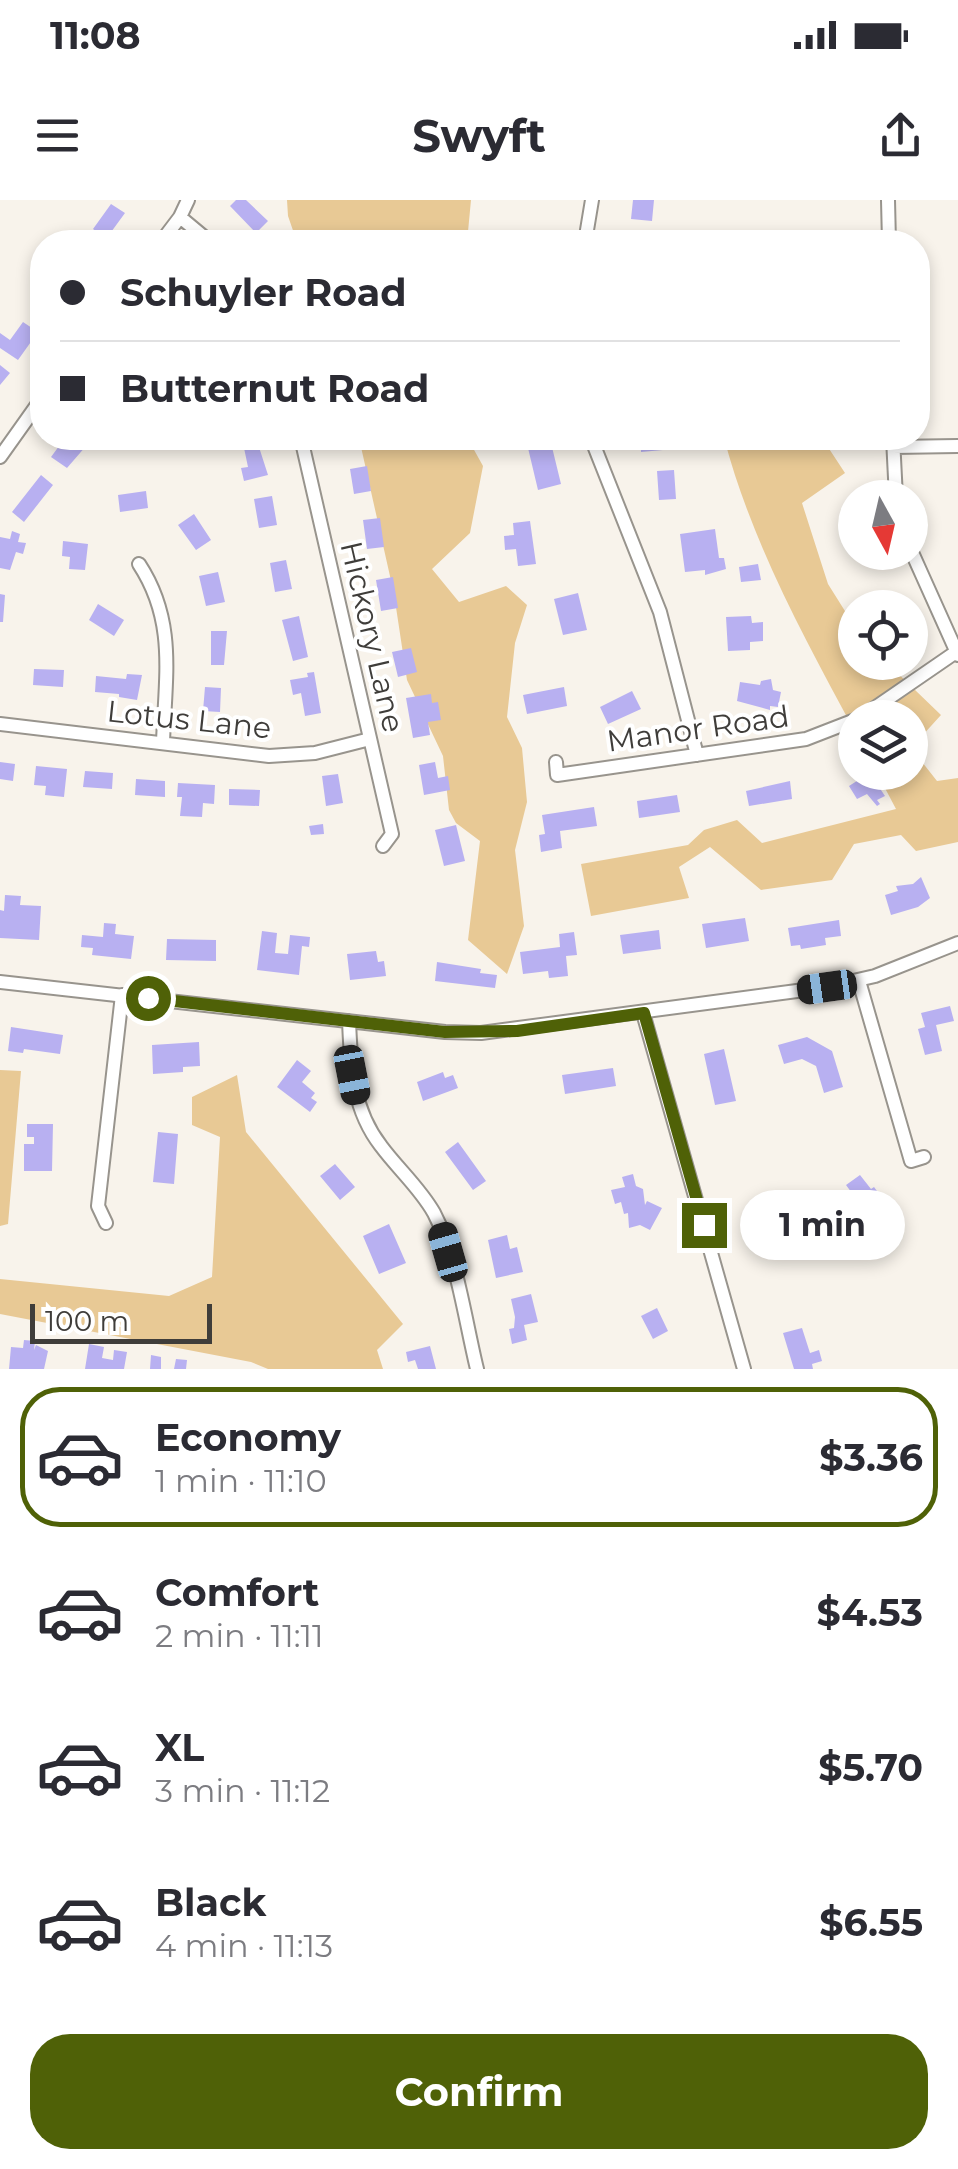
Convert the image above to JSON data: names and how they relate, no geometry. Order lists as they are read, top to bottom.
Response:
{
  "streets": {
    "street": ["Hickory Lane", "Lotus Lane", "Manor Road"]
  },
  "crossings": [
    ["Hickory Lane", "Lotus Lane"]
  ],
  "scale_bar": "100 m",
  "north": "bottom",
  "page": {
    "status": "11:08",
    "header": "Swyft",
    "banner": ["Schuyler Road", "Butternut Road"],
    "bubble": "1 min",
    "scale": "100 m",
    "list": [
      {
        "name": "Economy",
        "note": "1 min · 11:10",
        "value": "$3.36"
      },
      {
        "name": "Comfort",
        "note": "2 min · 11:11",
        "value": "$4.53"
      },
      {
        "name": "XL",
        "note": "3 min · 11:12",
        "value": "$5.70"
      },
      {
        "name": "Black",
        "note": "4 min · 11:13",
        "value": "$6.55"
      }
    ],
    "buttons": "Confirm"
  }
}
